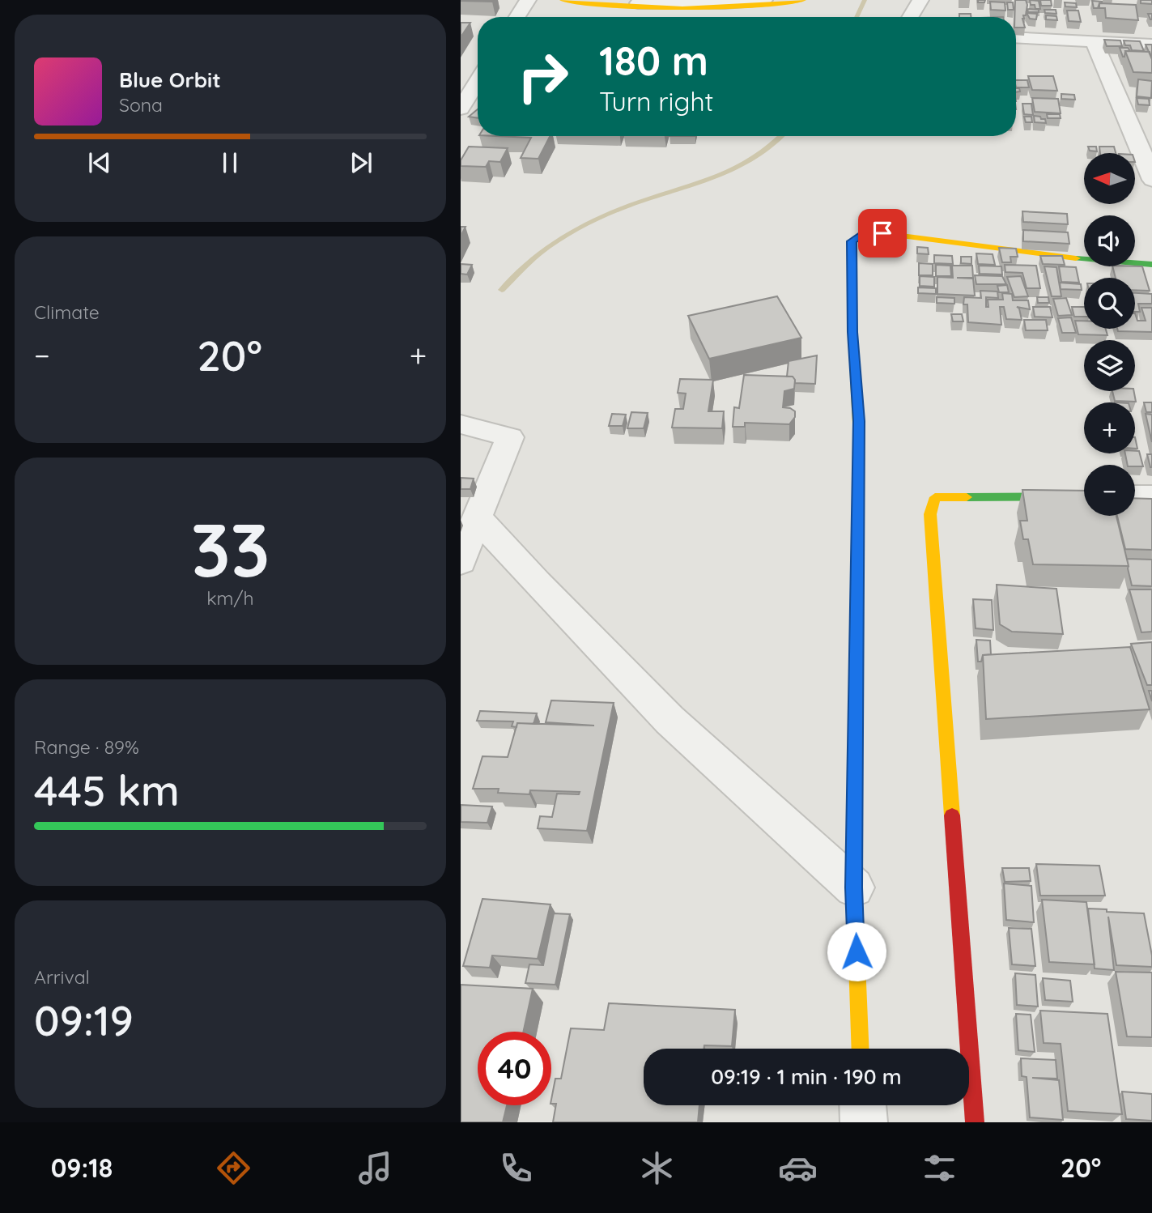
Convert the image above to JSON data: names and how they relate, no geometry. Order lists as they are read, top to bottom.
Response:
{
  "north": "left",
  "page": {
    "turn": ["180 m", "Turn right"],
    "song": ["Blue Orbit", "Sona"],
    "map_buttons": ["+", "−"],
    "tile": [
      "Climate",
      ["33", "km/h"],
      ["Range · 89%", "445 km"],
      ["Arrival", "09:19"]
    ],
    "heat": ["−", "20°", "+"],
    "limit": "40",
    "trip": "09:19 · 1 min · 190 m",
    "tabs": ["09:18", "20°"]
  }
}
